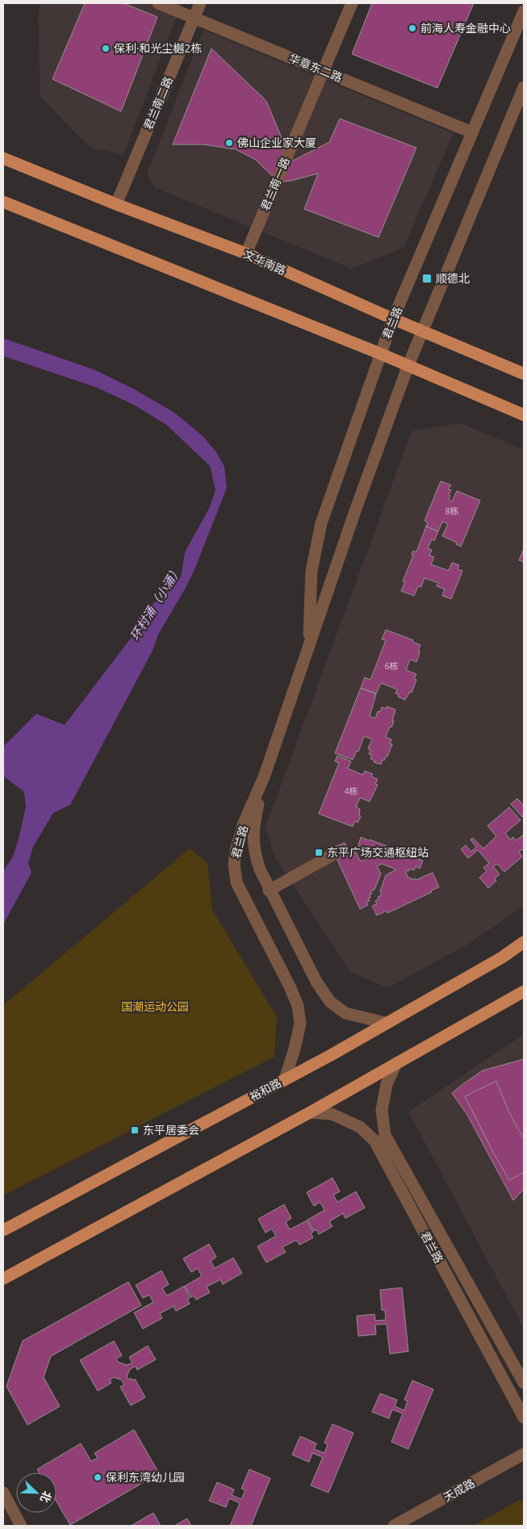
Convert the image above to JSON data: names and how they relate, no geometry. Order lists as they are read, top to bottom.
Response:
{
  "streets": {
    "main road": ["文华南路", "裕和路"],
    "street": [
      "华章东二路",
      "君兰南二路",
      "君兰南一路",
      "君兰路",
      "天成路"
    ]
  },
  "crossings": [
    ["华章东二路", "君兰南二路"],
    ["华章东二路", "君兰南一路"],
    ["华章东二路", "君兰路"],
    ["君兰南二路", "文华南路"],
    ["君兰南一路", "文华南路"],
    ["文华南路", "君兰路"],
    ["君兰路", "裕和路"]
  ],
  "water": ["环村涌（小涌）"],
  "parks": ["国潮运动公园"],
  "places": {
    "other": [
      "前海人寿金融中心",
      "保利·和光尘樾2栋",
      "佛山企业家大厦",
      "保利东湾幼儿园"
    ],
    "transit": ["顺德北", "东平广场交通枢纽站", "东平居委会"]
  },
  "house_numbers": ["8栋", "6栋", "4栋"],
  "north": "bottom right"
}
